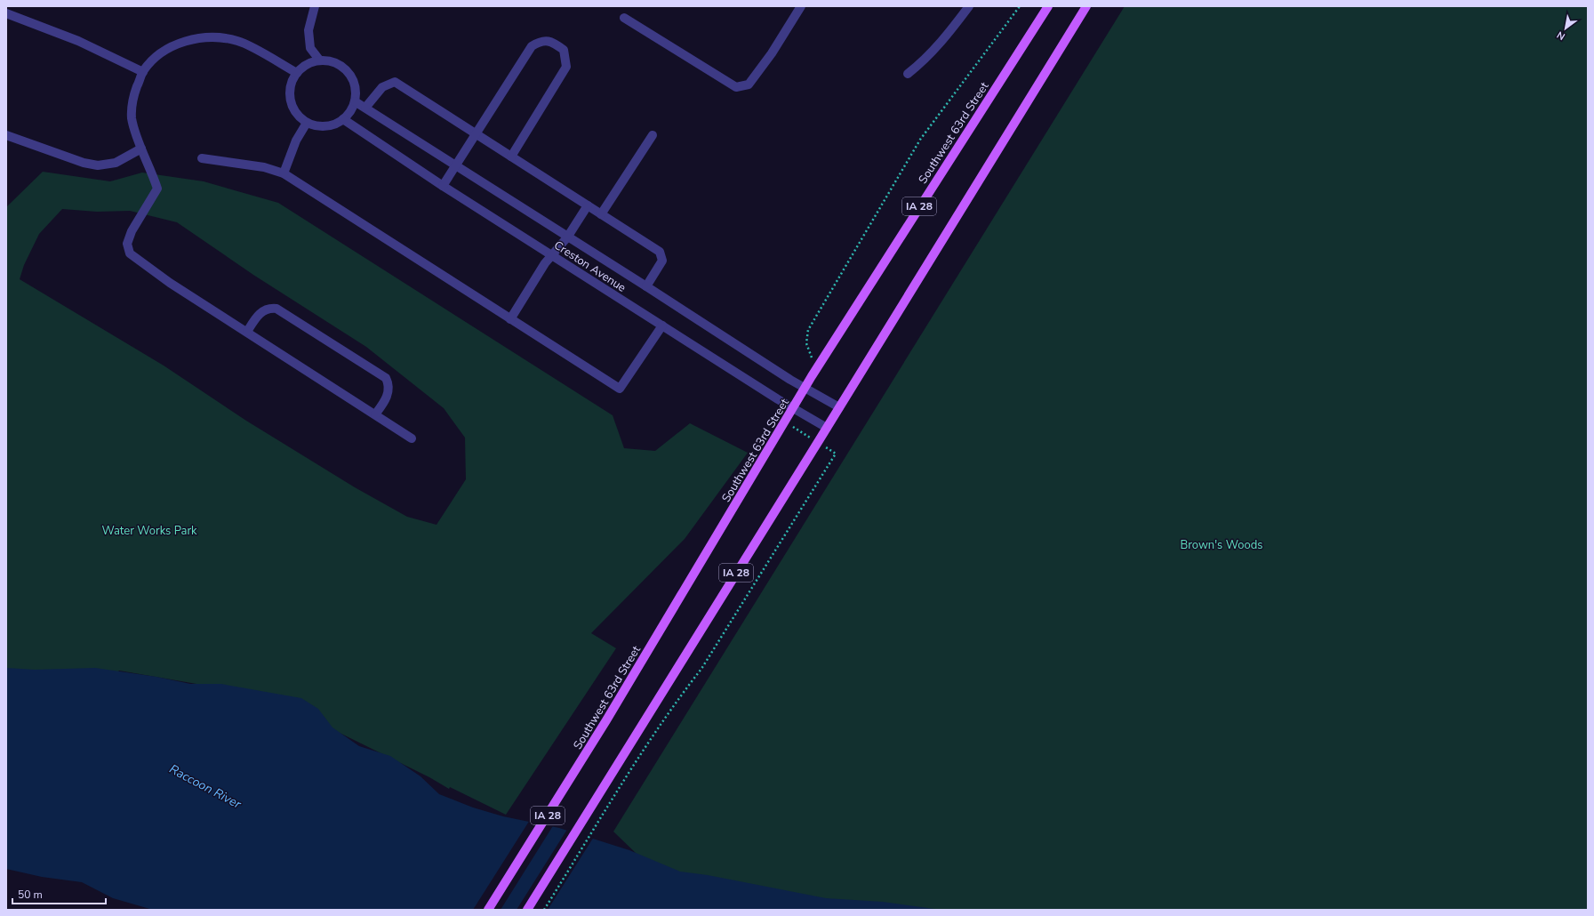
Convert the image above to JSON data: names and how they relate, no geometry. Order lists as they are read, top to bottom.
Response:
{
  "streets": {
    "main road": ["Southwest 63rd Street", "IA 28"],
    "street": ["Creston Avenue"]
  },
  "crossings": [
    ["Southwest 63rd Street", "Creston Avenue"],
    ["IA 28", "Creston Avenue"]
  ],
  "water": ["Raccoon River"],
  "parks": ["Water Works Park", "Brown's Woods"],
  "scale_bar": "50 m",
  "north": "bottom left"
}
